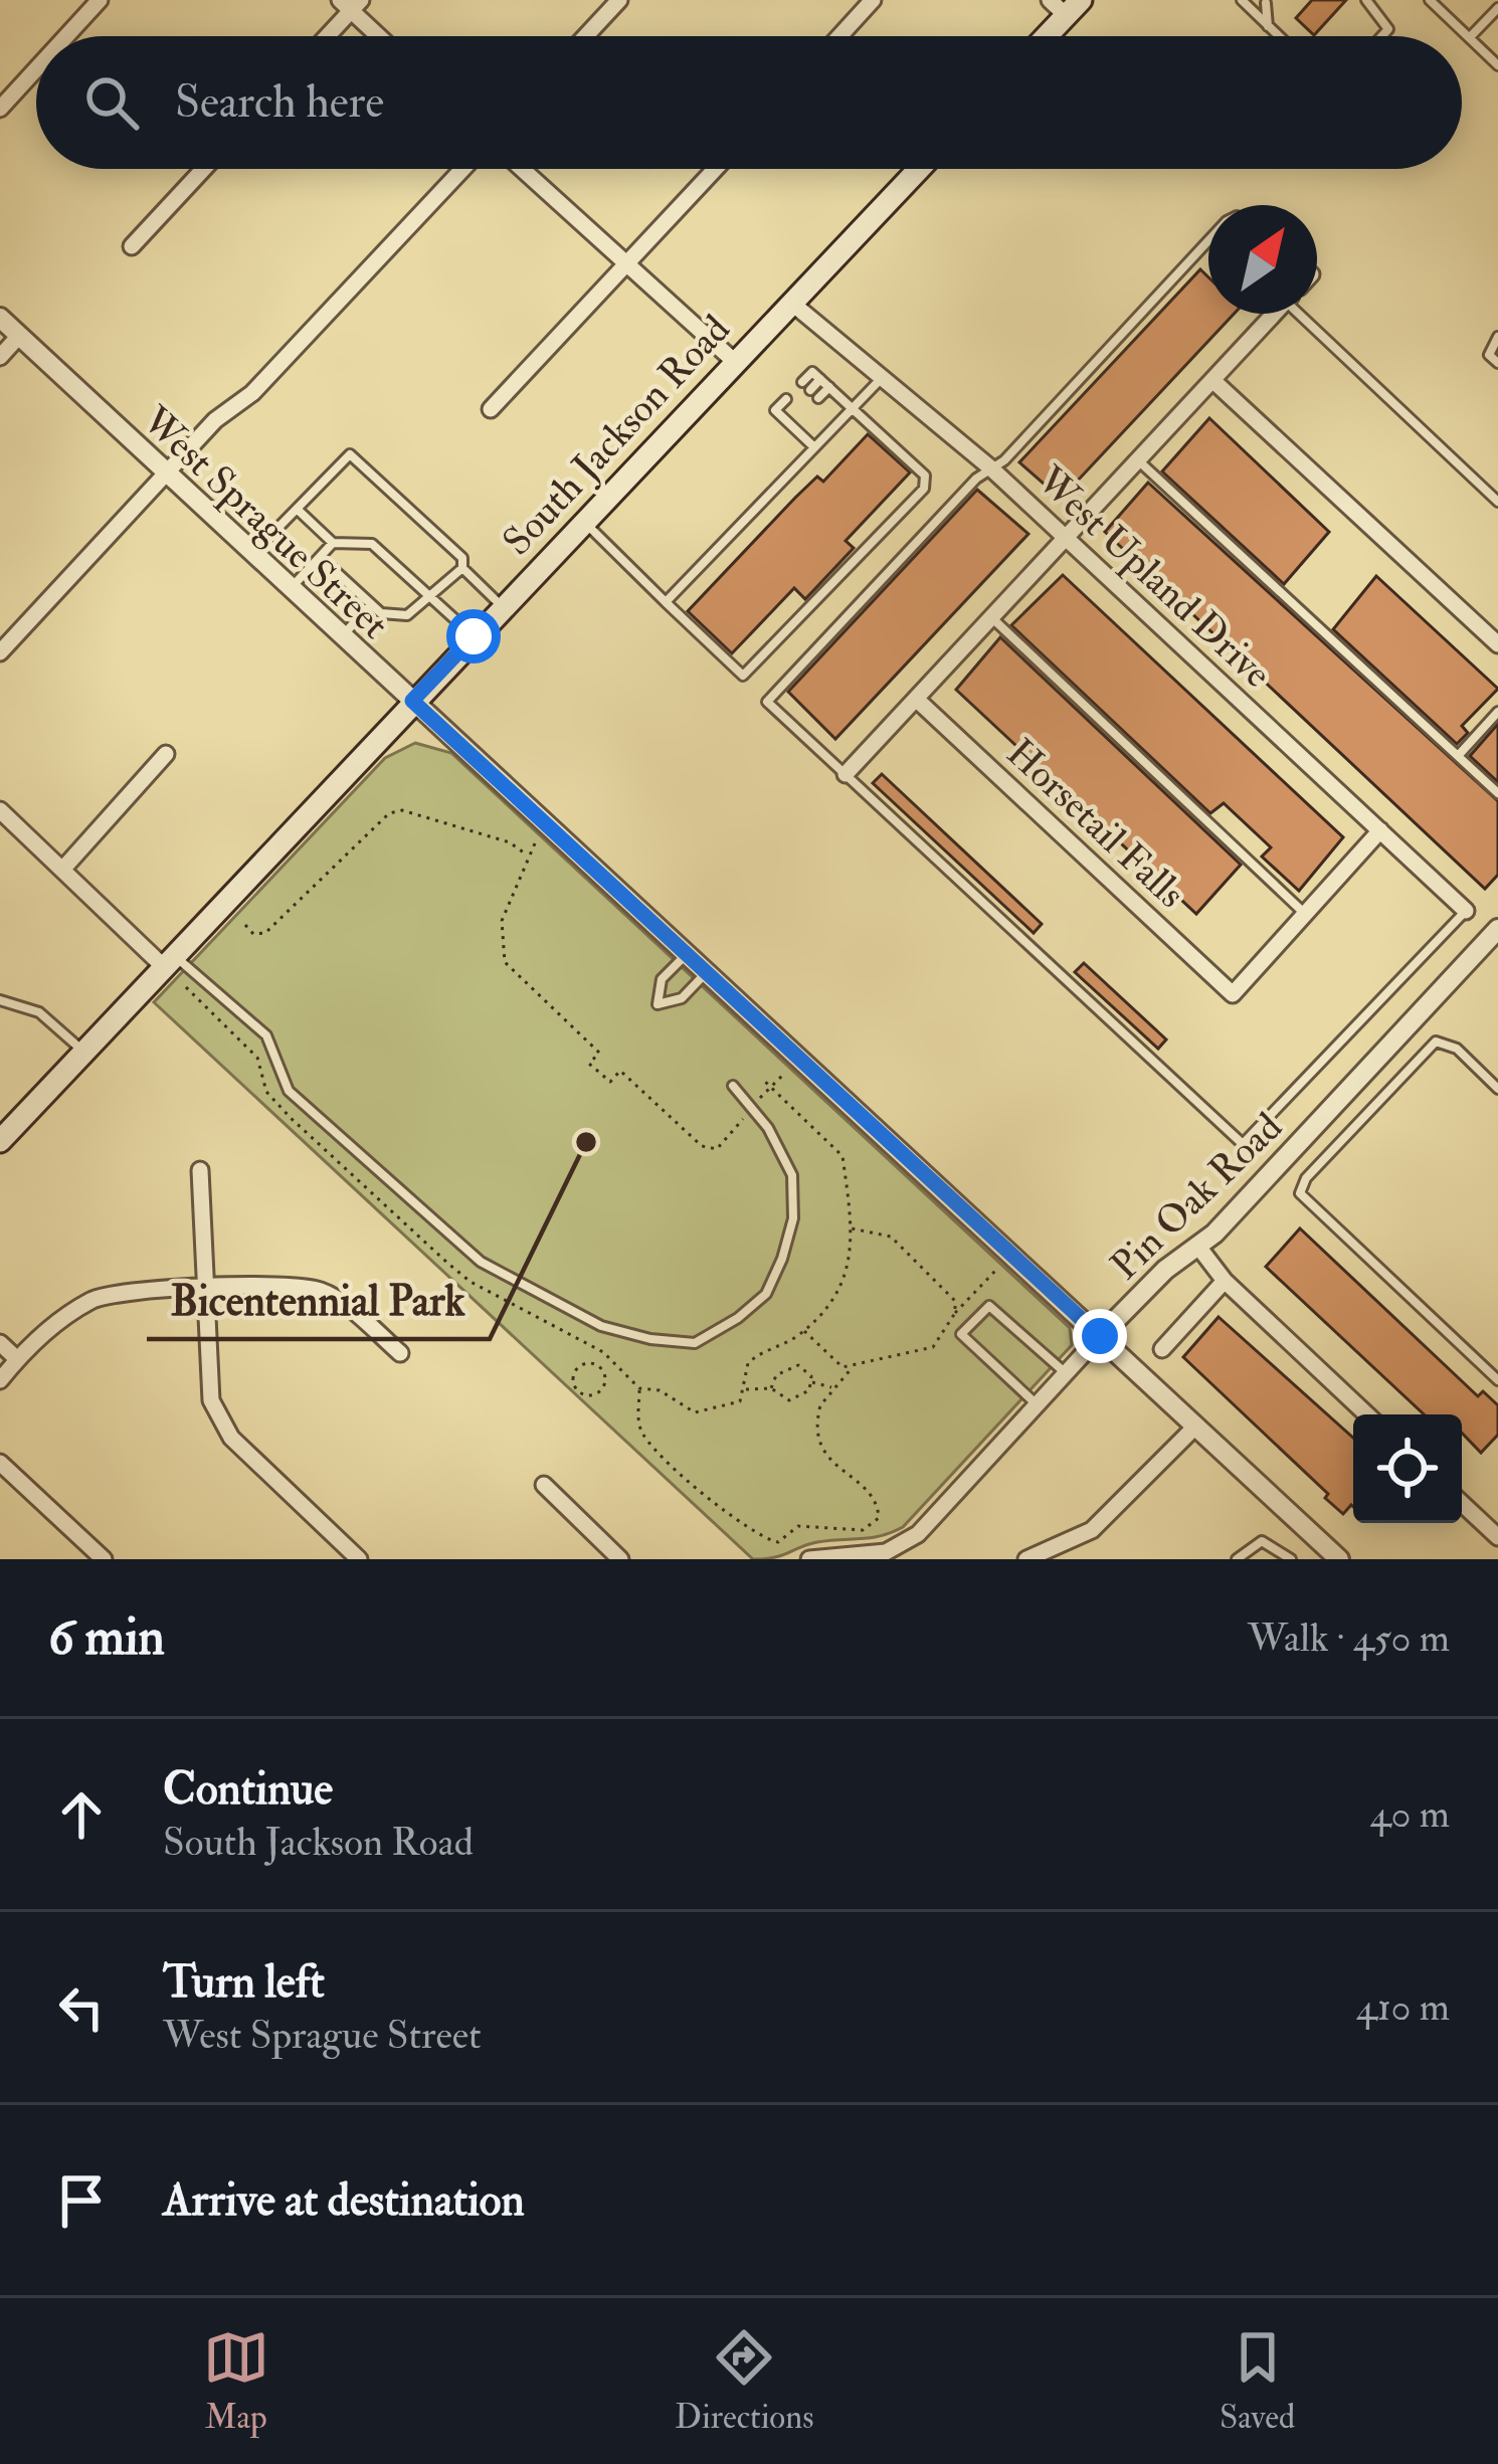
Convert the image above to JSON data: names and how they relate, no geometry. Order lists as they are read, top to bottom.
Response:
{
  "streets": {
    "main road": ["South Jackson Road"],
    "street": [
      "West Sprague Street",
      "West Upland Drive",
      "Horsetail Falls",
      "Pin Oak Road"
    ]
  },
  "crossings": [
    ["South Jackson Road", "West Sprague Street"],
    ["South Jackson Road", "West Upland Drive"],
    ["West Sprague Street", "Pin Oak Road"]
  ],
  "places": ["Bicentennial Park"],
  "north": "top right",
  "page": {
    "search": "Search here",
    "heading": ["6 min", "Walk · 450 m"],
    "list": [
      ["Continue", "South Jackson Road", "40 m"],
      ["Turn left", "West Sprague Street", "410 m"],
      "Arrive at destination"
    ],
    "nav": ["Map", "Directions", "Saved"]
  }
}
